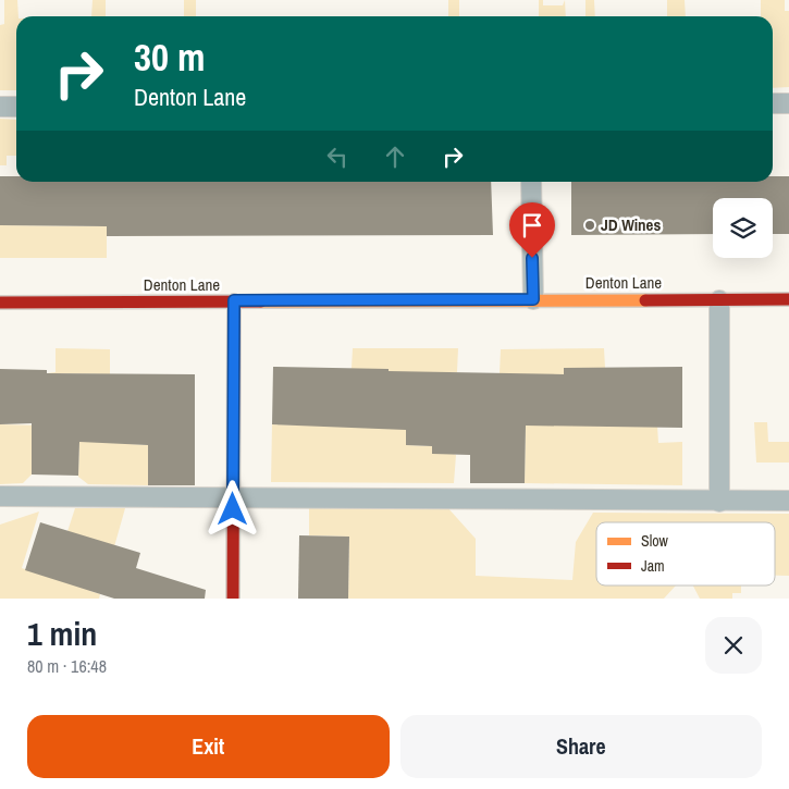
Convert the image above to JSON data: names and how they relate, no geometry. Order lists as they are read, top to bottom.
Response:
{
  "streets": {
    "street": ["Denton Lane"]
  },
  "places": ["JD Wines"],
  "legend": ["Slow", "Jam"],
  "page": {
    "turn": ["30 m", "Denton Lane"],
    "heading": ["1 min", "80 m · 16:48"],
    "buttons": ["Exit", "Share"]
  }
}
